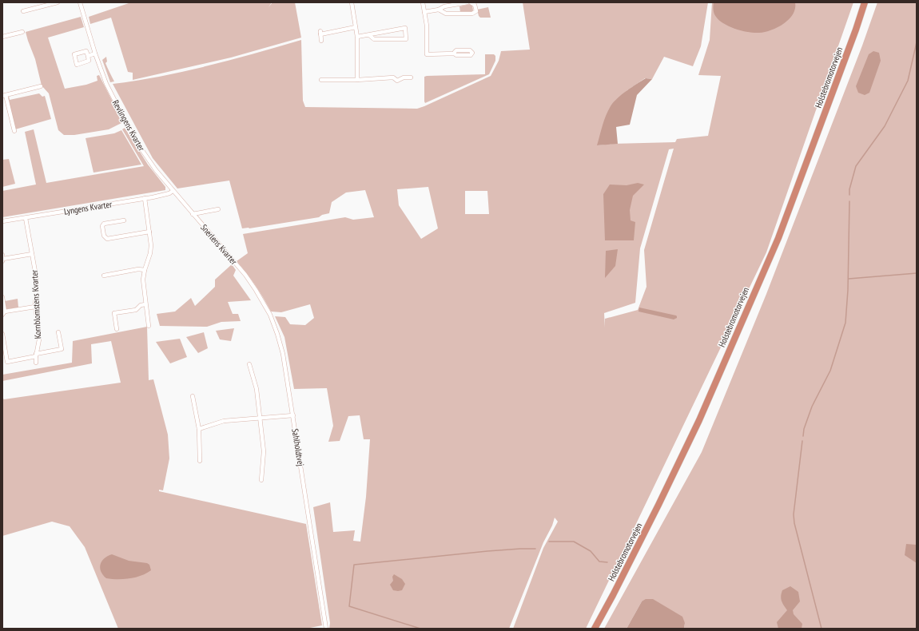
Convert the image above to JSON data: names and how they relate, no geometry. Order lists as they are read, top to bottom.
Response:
{
  "streets": {
    "highway": ["Holstebromotorvejen"],
    "street": [
      "Revlingens Kvarter",
      "Lyngens Kvarter",
      "Snerlens Kvarter",
      "Kornblomstens Kvarter",
      "Sahlholdtvej"
    ]
  },
  "crossings": [
    ["Revlingens Kvarter", "Lyngens Kvarter"],
    ["Revlingens Kvarter", "Snerlens Kvarter"],
    ["Lyngens Kvarter", "Snerlens Kvarter"],
    ["Lyngens Kvarter", "Kornblomstens Kvarter"],
    ["Snerlens Kvarter", "Sahlholdtvej"]
  ]
}
